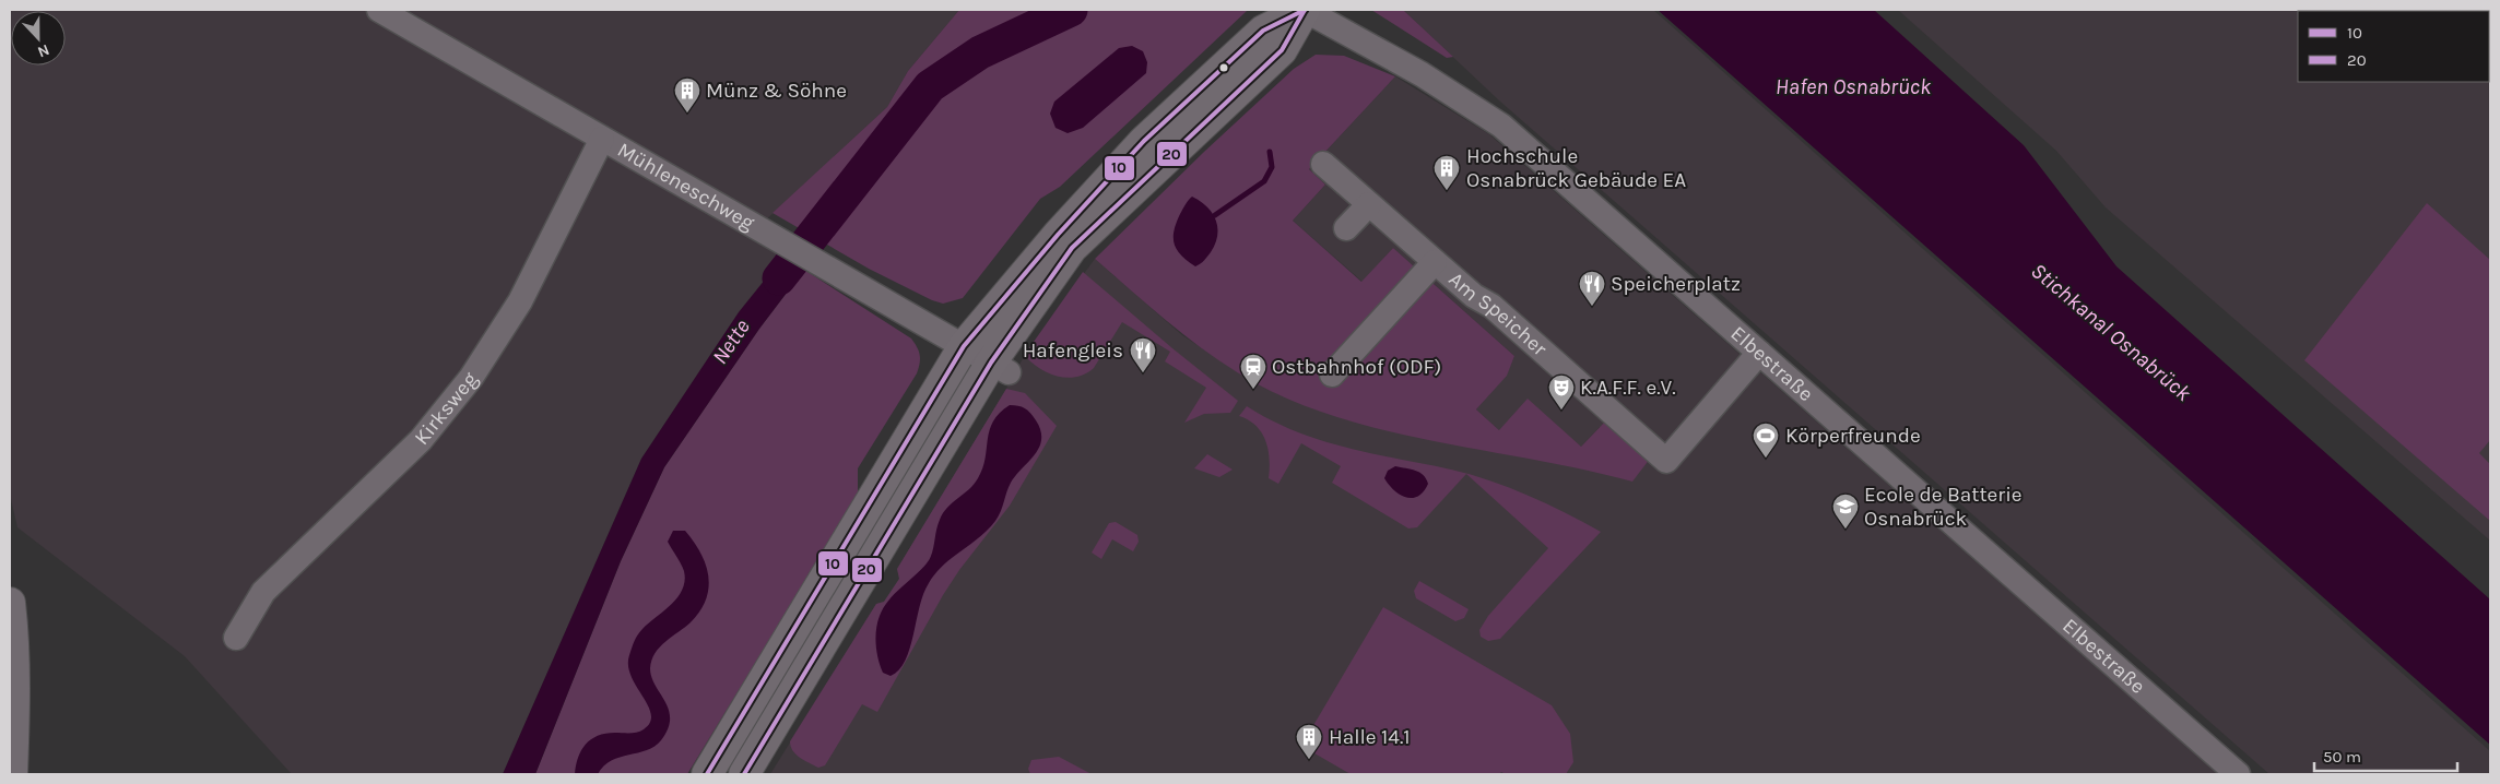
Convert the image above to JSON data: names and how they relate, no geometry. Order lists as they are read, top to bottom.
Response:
{
  "streets": {
    "street": [
      "Mühleneschweg",
      "Am Speicher",
      "Elbestraße",
      "Kirksweg"
    ]
  },
  "crossings": [
    ["Mühleneschweg", "Kirksweg"],
    ["Am Speicher", "Elbestraße"]
  ],
  "water": ["Hafen Osnabrück", "Stichkanal Osnabrück", "Nette"],
  "places": {
    "building": ["Münz & Söhne", "Hochschule Osnabrück Gebäude EA", "Halle 14.1"],
    "restaurant": ["Speicherplatz", "Hafengleis"],
    "station": ["Ostbahnhof (ODF)"],
    "theatre": ["K.A.F.F. e.V."],
    "sports": ["Körperfreunde"],
    "school or university": ["Ecole de Batterie Osnabrück"]
  },
  "lines": ["transit line 10", "transit line 20"],
  "legend": ["10", "20"],
  "scale_bar": "50 m",
  "north": "bottom"
}
